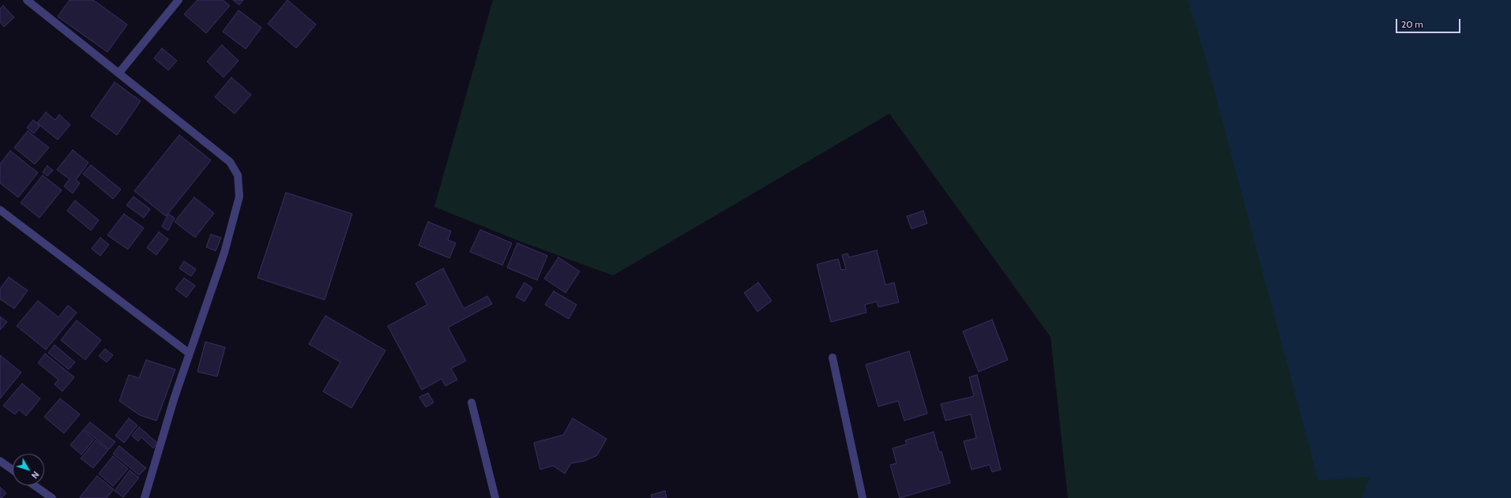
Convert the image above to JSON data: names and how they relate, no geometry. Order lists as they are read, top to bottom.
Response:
{
  "scale_bar": "20 m",
  "north": "bottom right"
}
